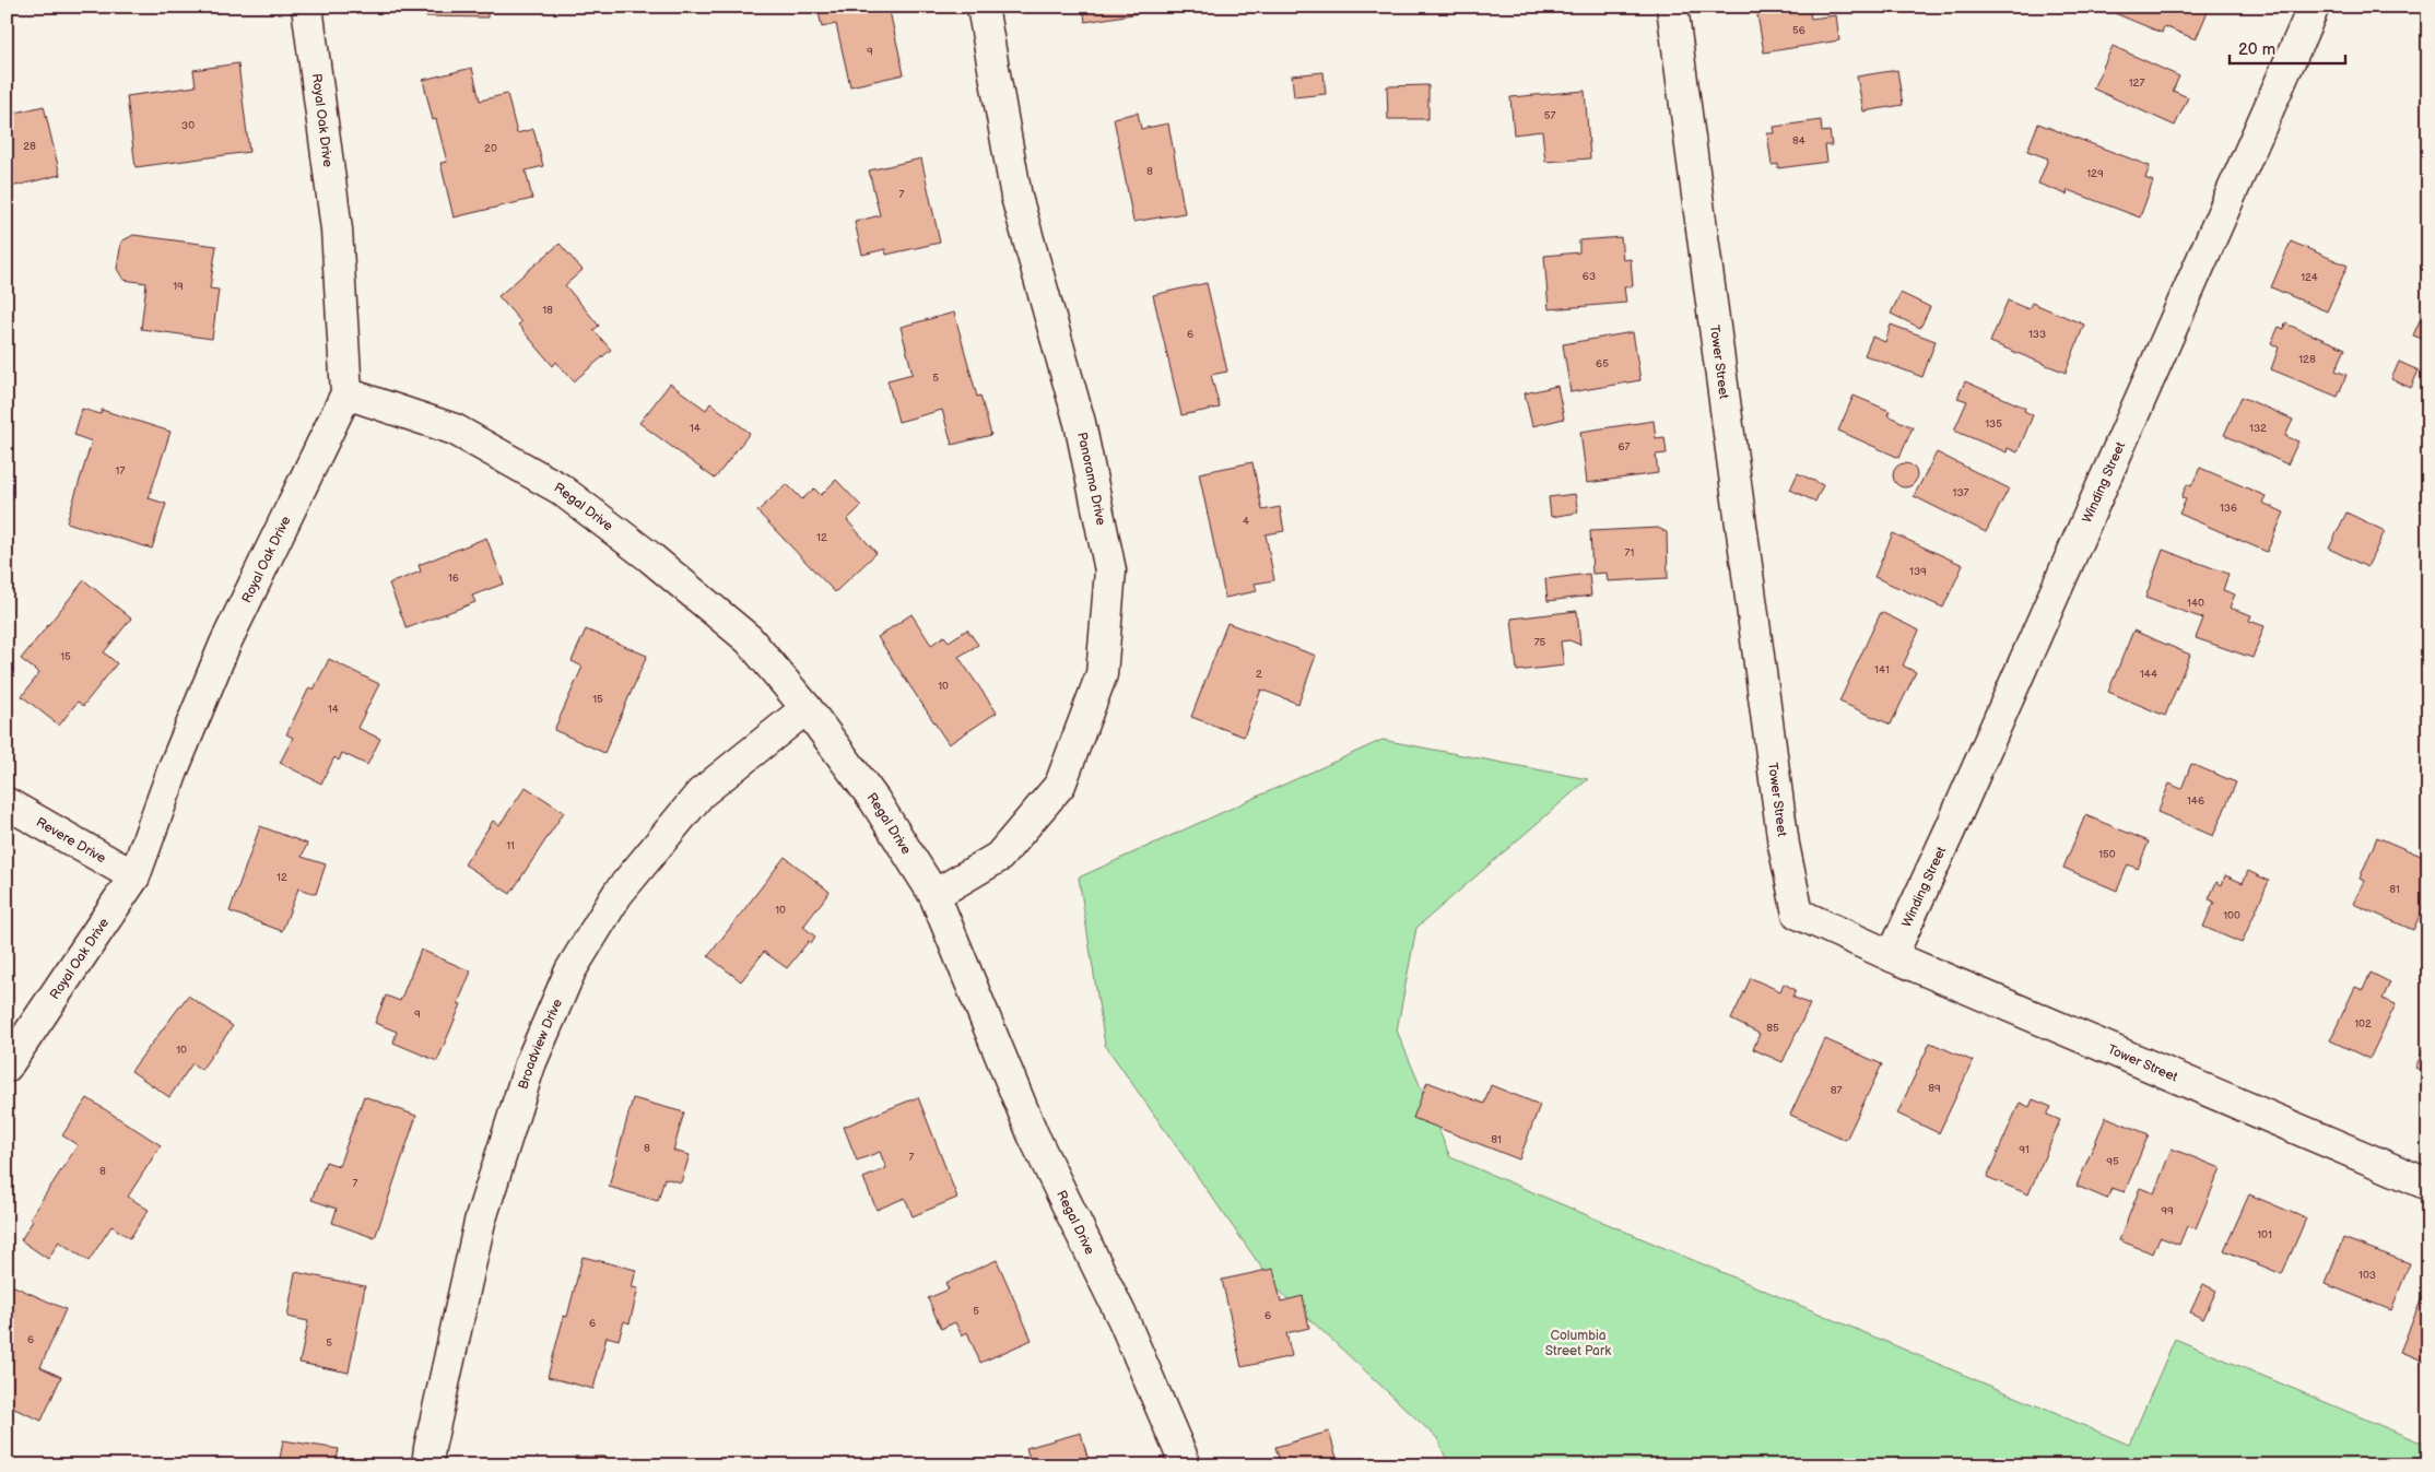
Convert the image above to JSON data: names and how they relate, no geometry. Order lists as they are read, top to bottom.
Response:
{
  "streets": {
    "street": [
      "Royal Oak Drive",
      "Tower Street",
      "Panorama Drive",
      "Winding Street",
      "Regal Drive",
      "Revere Drive",
      "Broadview Drive"
    ]
  },
  "crossings": [
    ["Royal Oak Drive", "Regal Drive"],
    ["Royal Oak Drive", "Revere Drive"],
    ["Tower Street", "Winding Street"],
    ["Panorama Drive", "Regal Drive"],
    ["Regal Drive", "Broadview Drive"]
  ],
  "parks": ["Columbia Street Park"],
  "house_numbers": [
    "56",
    "9",
    "127",
    "57",
    "30",
    "84",
    "28",
    "20",
    "8",
    "129",
    "7",
    "63",
    "124",
    "19",
    "18",
    "6",
    "133",
    "128",
    "65",
    "5",
    "135",
    "14",
    "132",
    "67",
    "17",
    "137",
    "136",
    "4",
    "12",
    "71",
    "139",
    "16",
    "140",
    "75",
    "15",
    "141",
    "2",
    "144",
    "10",
    "15",
    "14",
    "146",
    "11",
    "150",
    "12",
    "81",
    "10",
    "100",
    "9",
    "102",
    "85",
    "10",
    "89",
    "87",
    "81",
    "8",
    "91",
    "7",
    "95",
    "8",
    "7",
    "99",
    "101",
    "103",
    "5",
    "6",
    "6",
    "6",
    "5"
  ],
  "scale_bar": "20 m"
}
